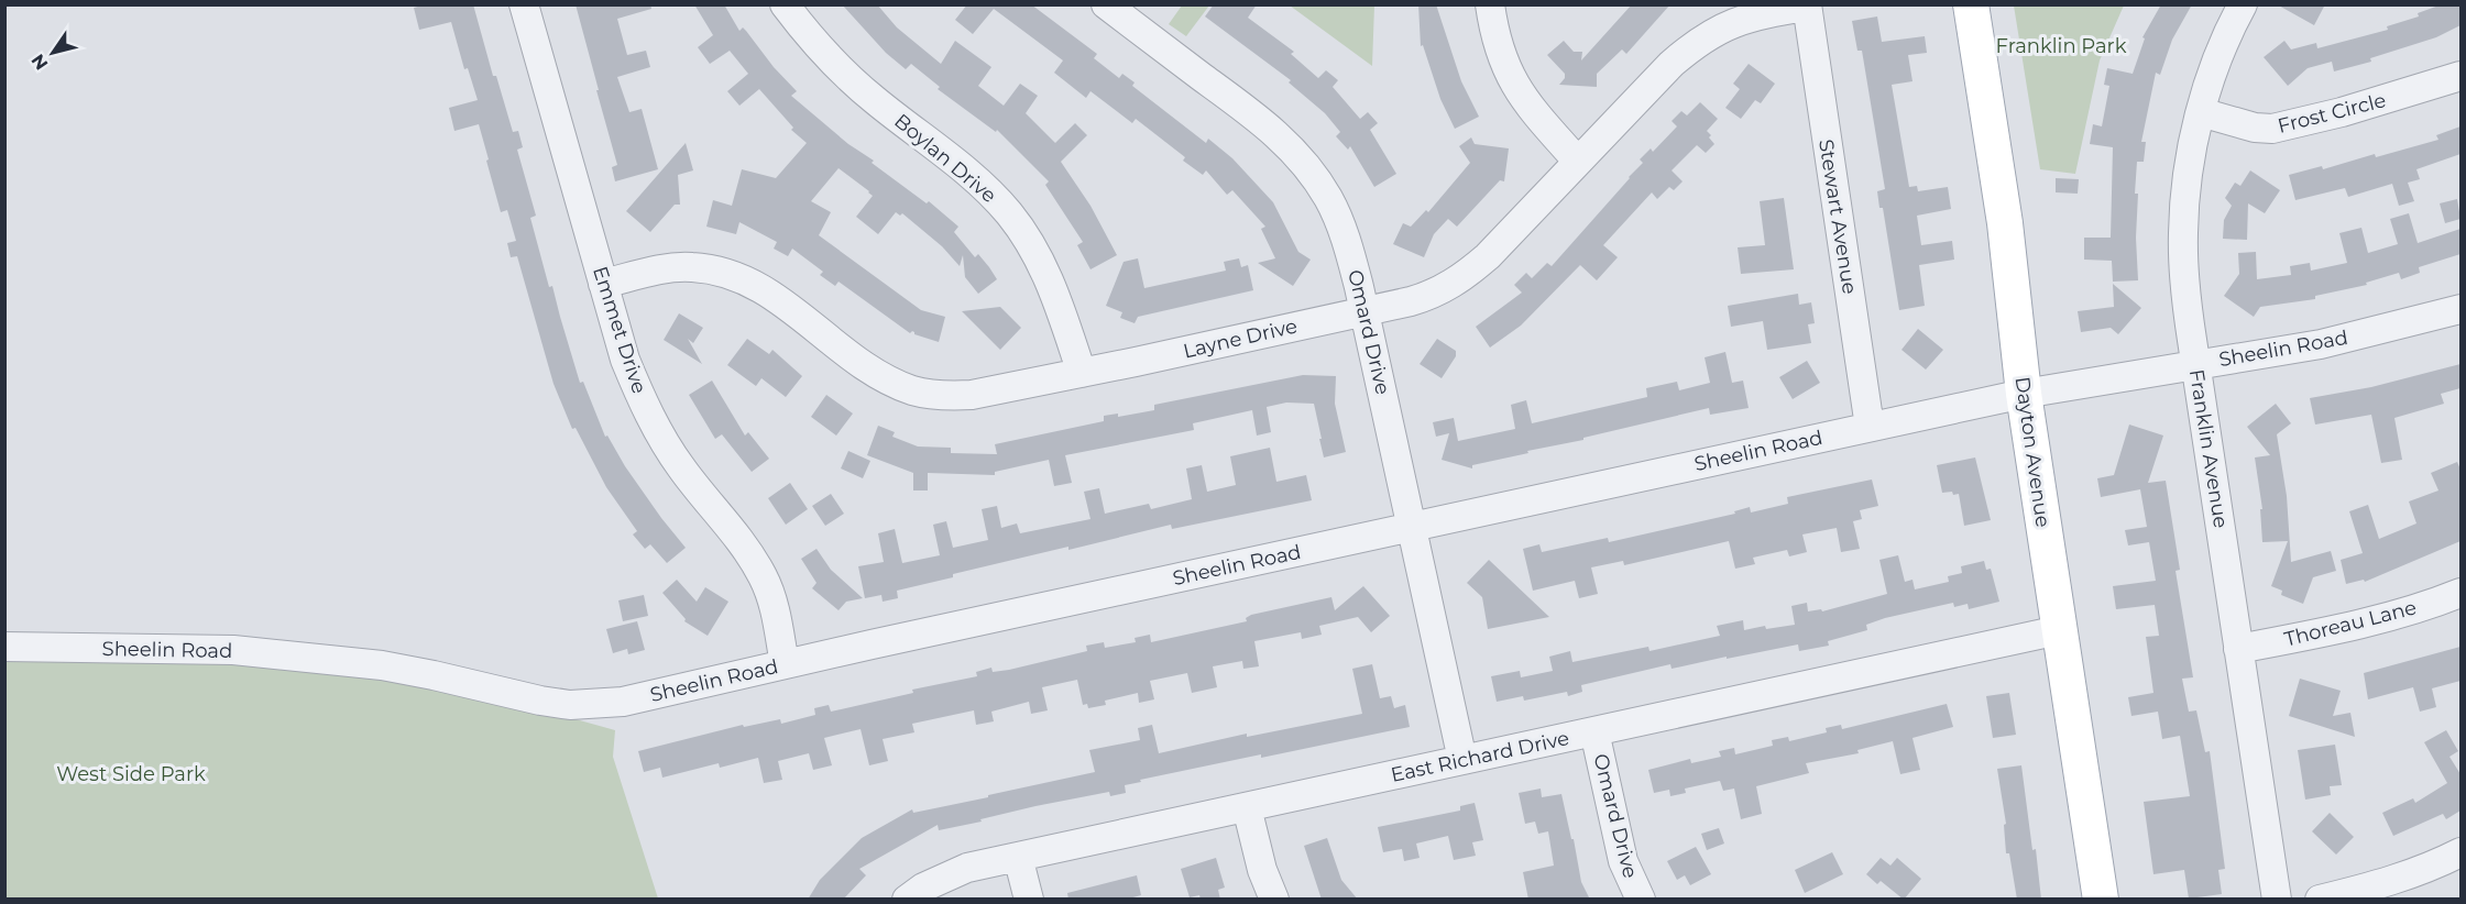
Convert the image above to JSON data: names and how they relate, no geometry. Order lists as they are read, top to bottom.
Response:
{
  "streets": {
    "main road": ["Dayton Avenue"],
    "street": [
      "Frost Circle",
      "Boylan Drive",
      "Stewart Avenue",
      "Emmet Drive",
      "Omard Drive",
      "Layne Drive",
      "Sheelin Road",
      "Franklin Avenue",
      "Thoreau Lane",
      "East Richard Drive"
    ]
  },
  "crossings": [
    ["Frost Circle", "Franklin Avenue"],
    ["Boylan Drive", "Layne Drive"],
    ["Stewart Avenue", "Layne Drive"],
    ["Stewart Avenue", "Sheelin Road"],
    ["Emmet Drive", "Layne Drive"],
    ["Emmet Drive", "Sheelin Road"],
    ["Omard Drive", "Layne Drive"],
    ["Omard Drive", "Sheelin Road"],
    ["Omard Drive", "East Richard Drive"],
    ["Sheelin Road", "Franklin Avenue"],
    ["Sheelin Road", "Dayton Avenue"],
    ["Franklin Avenue", "Thoreau Lane"],
    ["Dayton Avenue", "East Richard Drive"]
  ],
  "parks": ["Franklin Park", "West Side Park"],
  "north": "bottom left"
}
